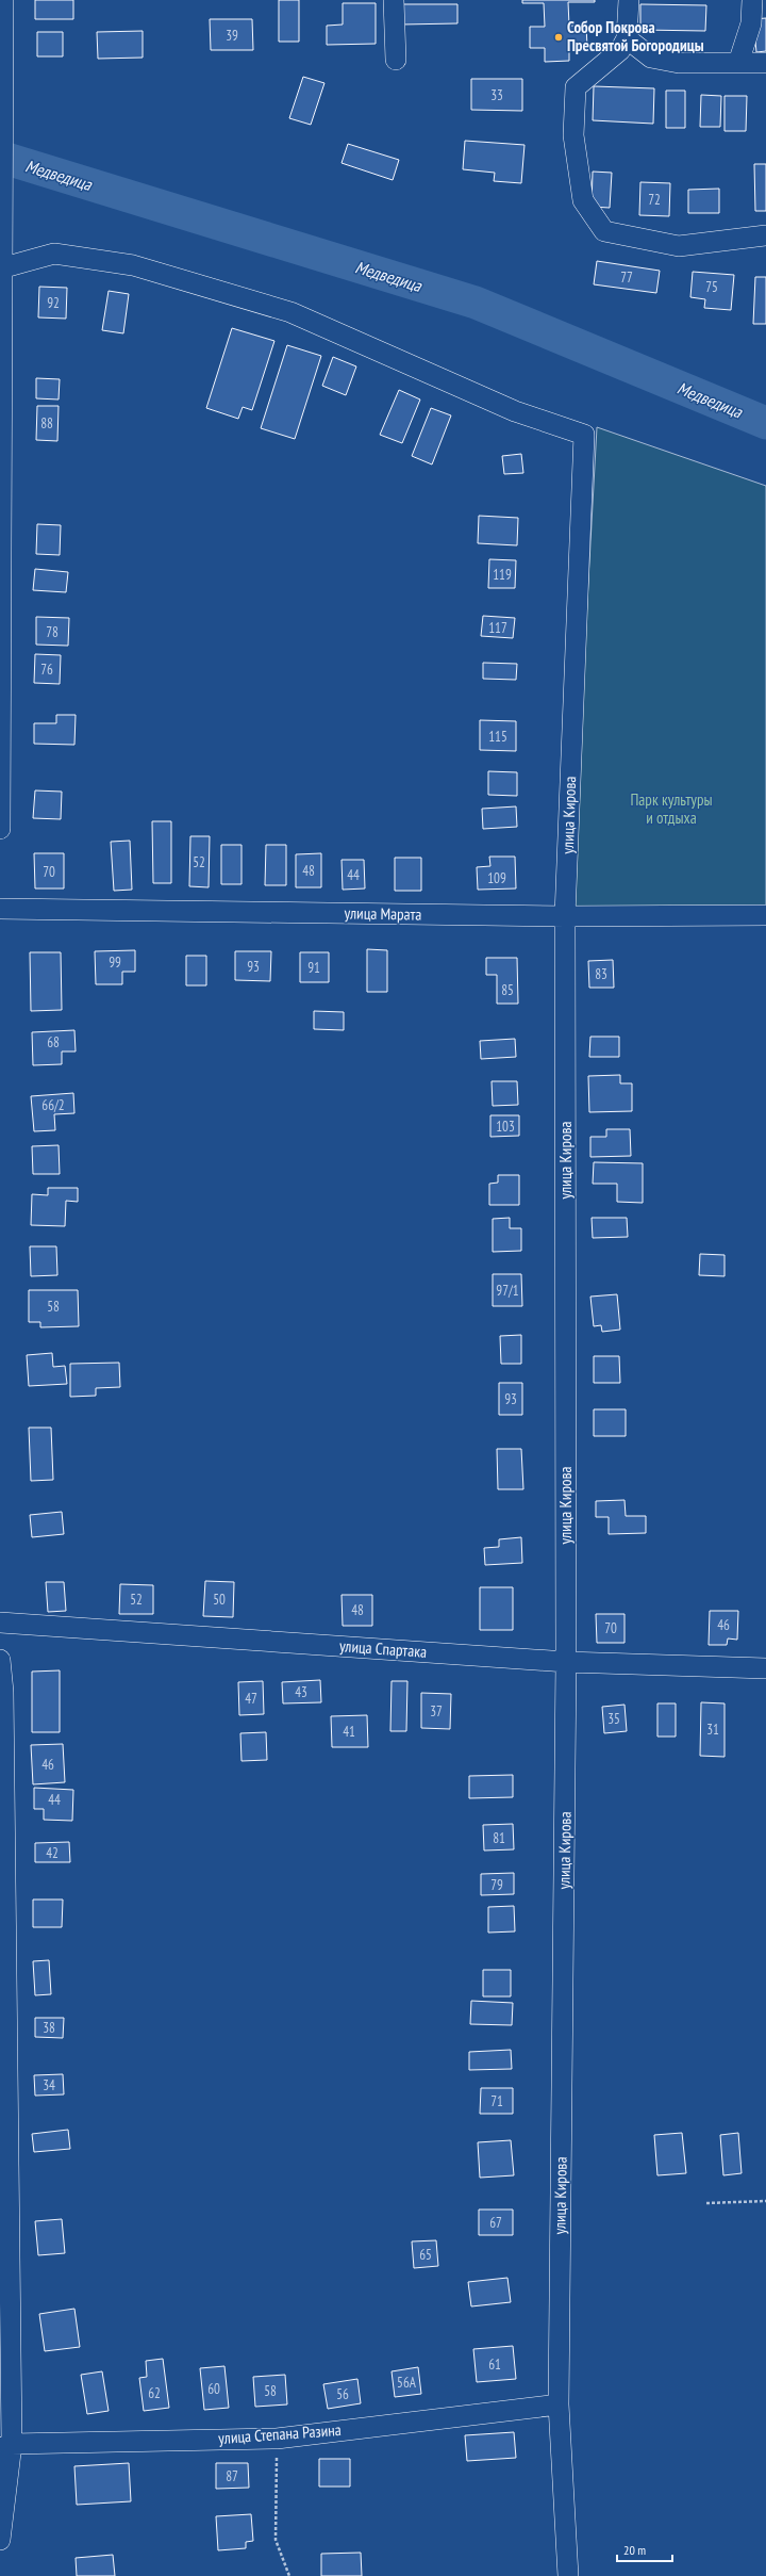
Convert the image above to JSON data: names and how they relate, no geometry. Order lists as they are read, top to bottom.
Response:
{
  "streets": {
    "street": [
      "улица Кирова",
      "улица Марата",
      "улица Спартака",
      "улица Степана Разина"
    ]
  },
  "crossings": [
    ["улица Кирова", "улица Марата"],
    ["улица Кирова", "улица Спартака"],
    ["улица Кирова", "улица Степана Разина"]
  ],
  "water": ["Медведица"],
  "parks": ["Парк культуры и отдыха"],
  "places": ["Собор Покрова Пресвятой Богородицы"],
  "house_numbers": [
    "39",
    "33",
    "72",
    "77",
    "75",
    "92",
    "88",
    "119",
    "117",
    "78",
    "76",
    "115",
    "52",
    "48",
    "70",
    "44",
    "109",
    "99",
    "93",
    "91",
    "83",
    "85",
    "68",
    "66/2",
    "103",
    "97/1",
    "58",
    "93",
    "52",
    "50",
    "48",
    "46",
    "70",
    "43",
    "47",
    "37",
    "35",
    "31",
    "41",
    "46",
    "44",
    "81",
    "42",
    "79",
    "38",
    "34",
    "71",
    "67",
    "65",
    "61",
    "56А",
    "60",
    "58",
    "62",
    "56",
    "87"
  ],
  "scale_bar": "20 m"
}
